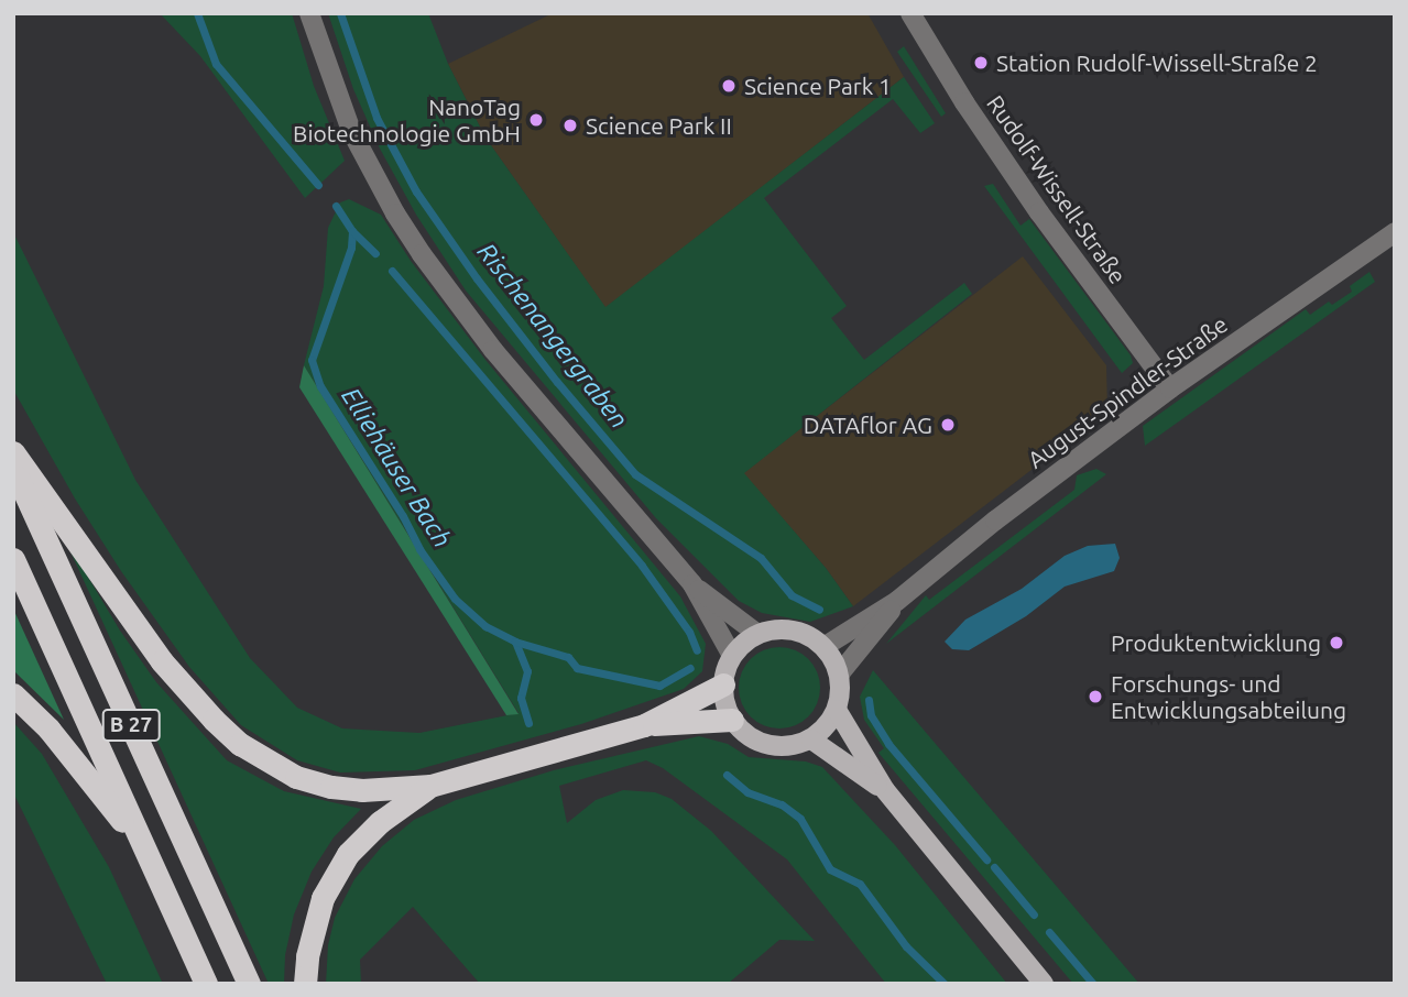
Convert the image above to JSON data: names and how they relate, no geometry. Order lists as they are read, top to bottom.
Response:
{
  "streets": {
    "highway": ["B 27"],
    "street": ["Rudolf-Wissell-Straße", "August-Spindler-Straße"]
  },
  "crossings": [
    ["Rudolf-Wissell-Straße", "August-Spindler-Straße"]
  ],
  "water": ["Rischenangergraben", "Elliehäuser Bach"],
  "places": [
    "Station Rudolf-Wissell-Straße 2",
    "Science Park 1",
    "NanoTag Biotechnologie GmbH",
    "Science Park II",
    "DATAflor AG",
    "Produktentwicklung",
    "Forschungs- und Entwicklungsabteilung"
  ]
}
